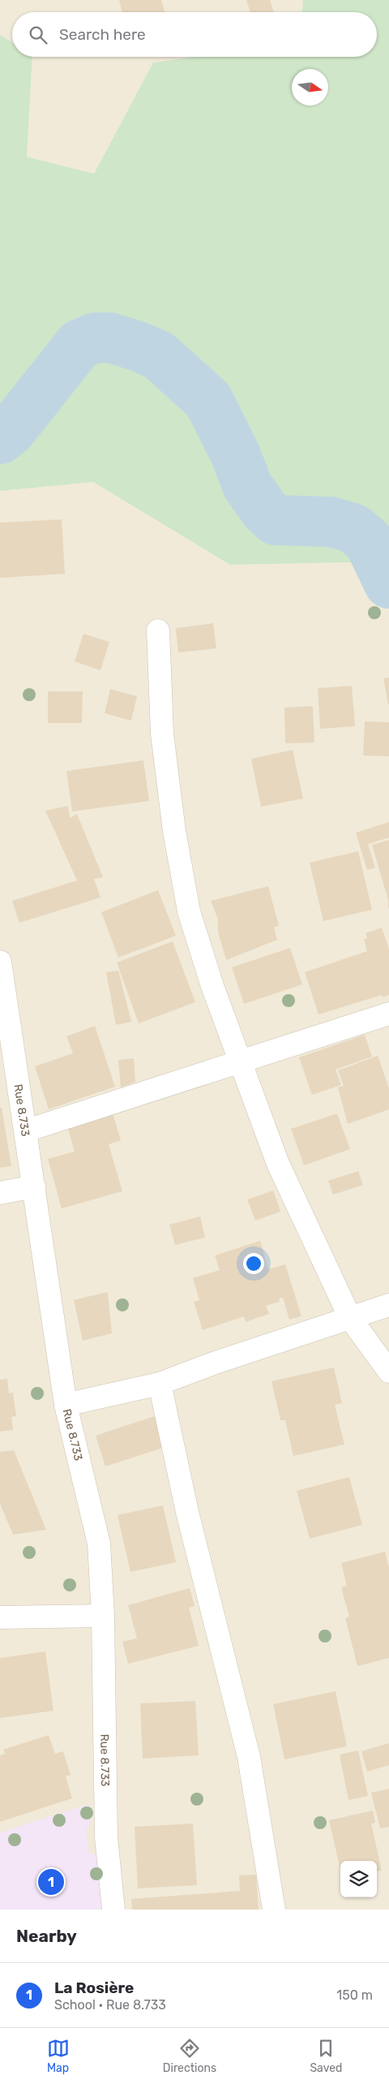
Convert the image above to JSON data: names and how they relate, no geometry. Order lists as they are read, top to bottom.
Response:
{
  "streets": {
    "street": ["Rue 8.733"]
  },
  "north": "right",
  "page": {
    "search": "Search here",
    "pins": "1",
    "heading": "Nearby",
    "list": [
      {
        "mark": "1",
        "name": "La Rosière",
        "note": "School · Rue 8.733",
        "value": "150 m"
      }
    ],
    "nav": ["Map", "Directions", "Saved"]
  }
}
